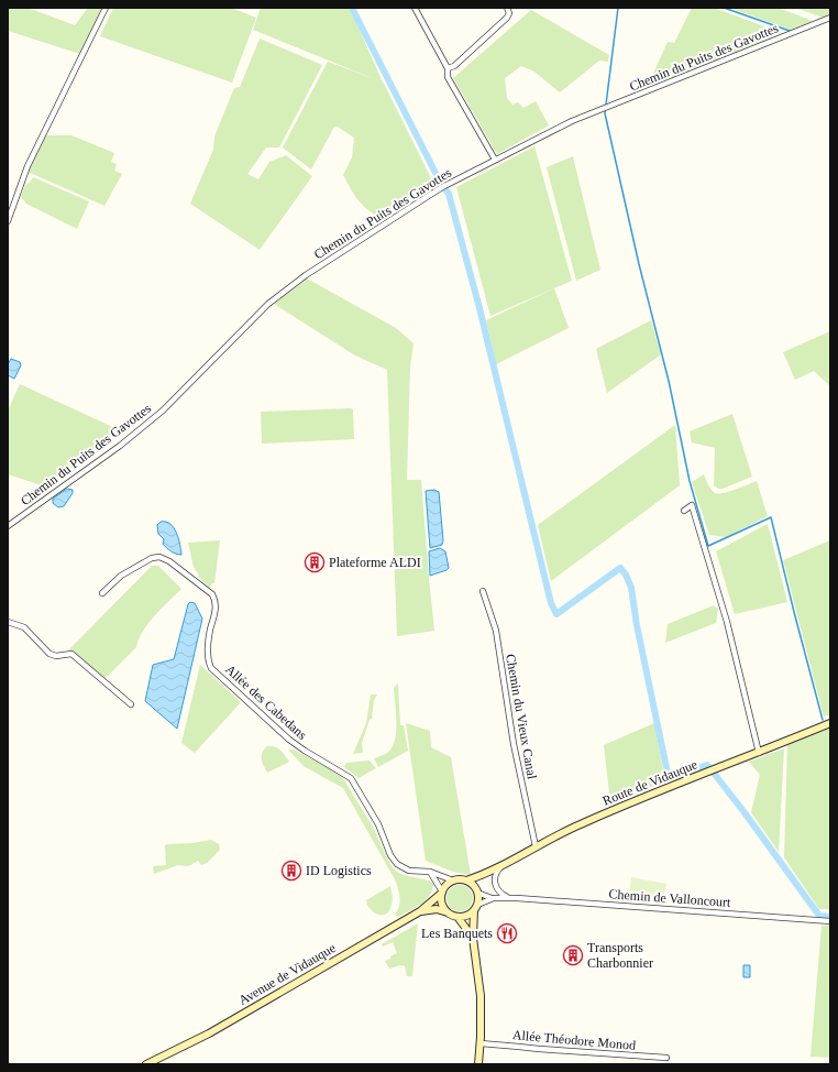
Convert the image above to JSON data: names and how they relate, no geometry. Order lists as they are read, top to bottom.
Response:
{
  "streets": {
    "street": [
      "Chemin du Puits des Gavottes",
      "Allée des Cabedans",
      "Chemin du Vieux Canal",
      "Route de Vidauque",
      "Chemin de Valloncourt",
      "Avenue de Vidauque",
      "Allée Théodore Monod"
    ]
  },
  "crossings": [
    ["Chemin du Vieux Canal", "Route de Vidauque"],
    ["Route de Vidauque", "Chemin de Valloncourt"],
    ["Route de Vidauque", "Avenue de Vidauque"],
    ["Chemin de Valloncourt", "Avenue de Vidauque"]
  ],
  "places": {
    "building": ["Plateforme ALDI", "ID Logistics", "Transports Charbonnier"],
    "restaurant": ["Les Banquets"]
  }
}
